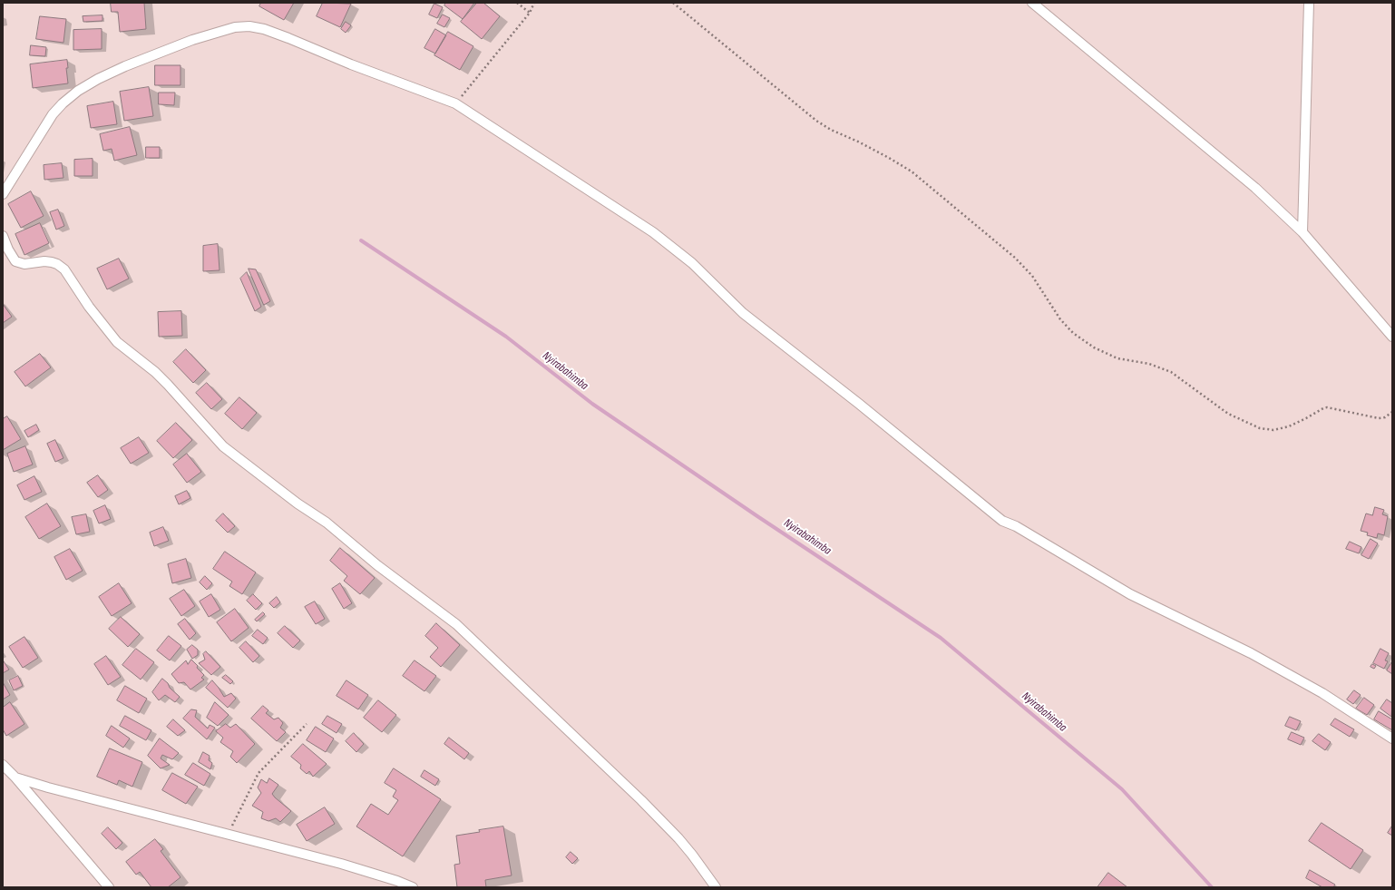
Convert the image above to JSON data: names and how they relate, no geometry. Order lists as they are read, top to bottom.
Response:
{
  "water": ["Nyirabahimba"]
}
